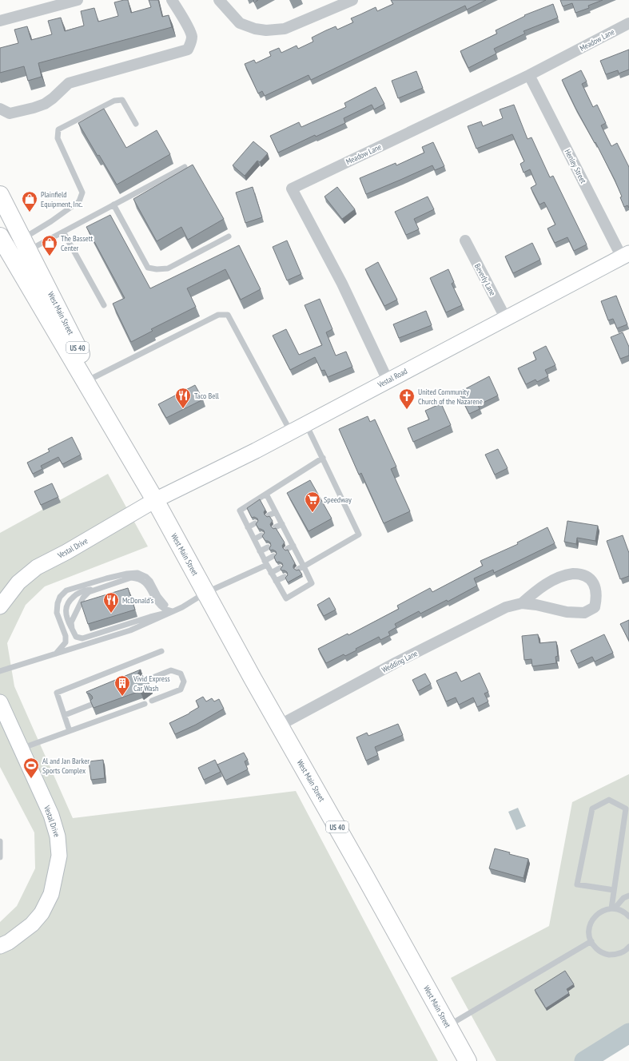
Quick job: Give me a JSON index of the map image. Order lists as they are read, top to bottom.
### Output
{
  "streets": {
    "main road": ["West Main Street", "US 40"],
    "street": [
      "Meadow Lane",
      "Henley Street",
      "Beverly Lane",
      "Vestal Road",
      "Vestal Drive",
      "Wedding Lane"
    ]
  },
  "crossings": [
    ["Meadow Lane", "Henley Street"],
    ["Meadow Lane", "Vestal Road"],
    ["Henley Street", "Vestal Road"],
    ["Beverly Lane", "Vestal Road"],
    ["West Main Street", "Vestal Road"],
    ["West Main Street", "Vestal Drive"],
    ["West Main Street", "Wedding Lane"],
    ["Vestal Road", "Vestal Drive"]
  ],
  "places": {
    "shop": ["Plainfield Equipment, Inc.", "The Bassett Center"],
    "restaurant": ["Taco Bell", "McDonald's"],
    "church": ["United Community Church of the Nazarene"],
    "supermarket": ["Speedway"],
    "building": ["Vivid Express Car Wash"],
    "sports": ["Al and Jan Barker Sports Complex"]
  }
}
